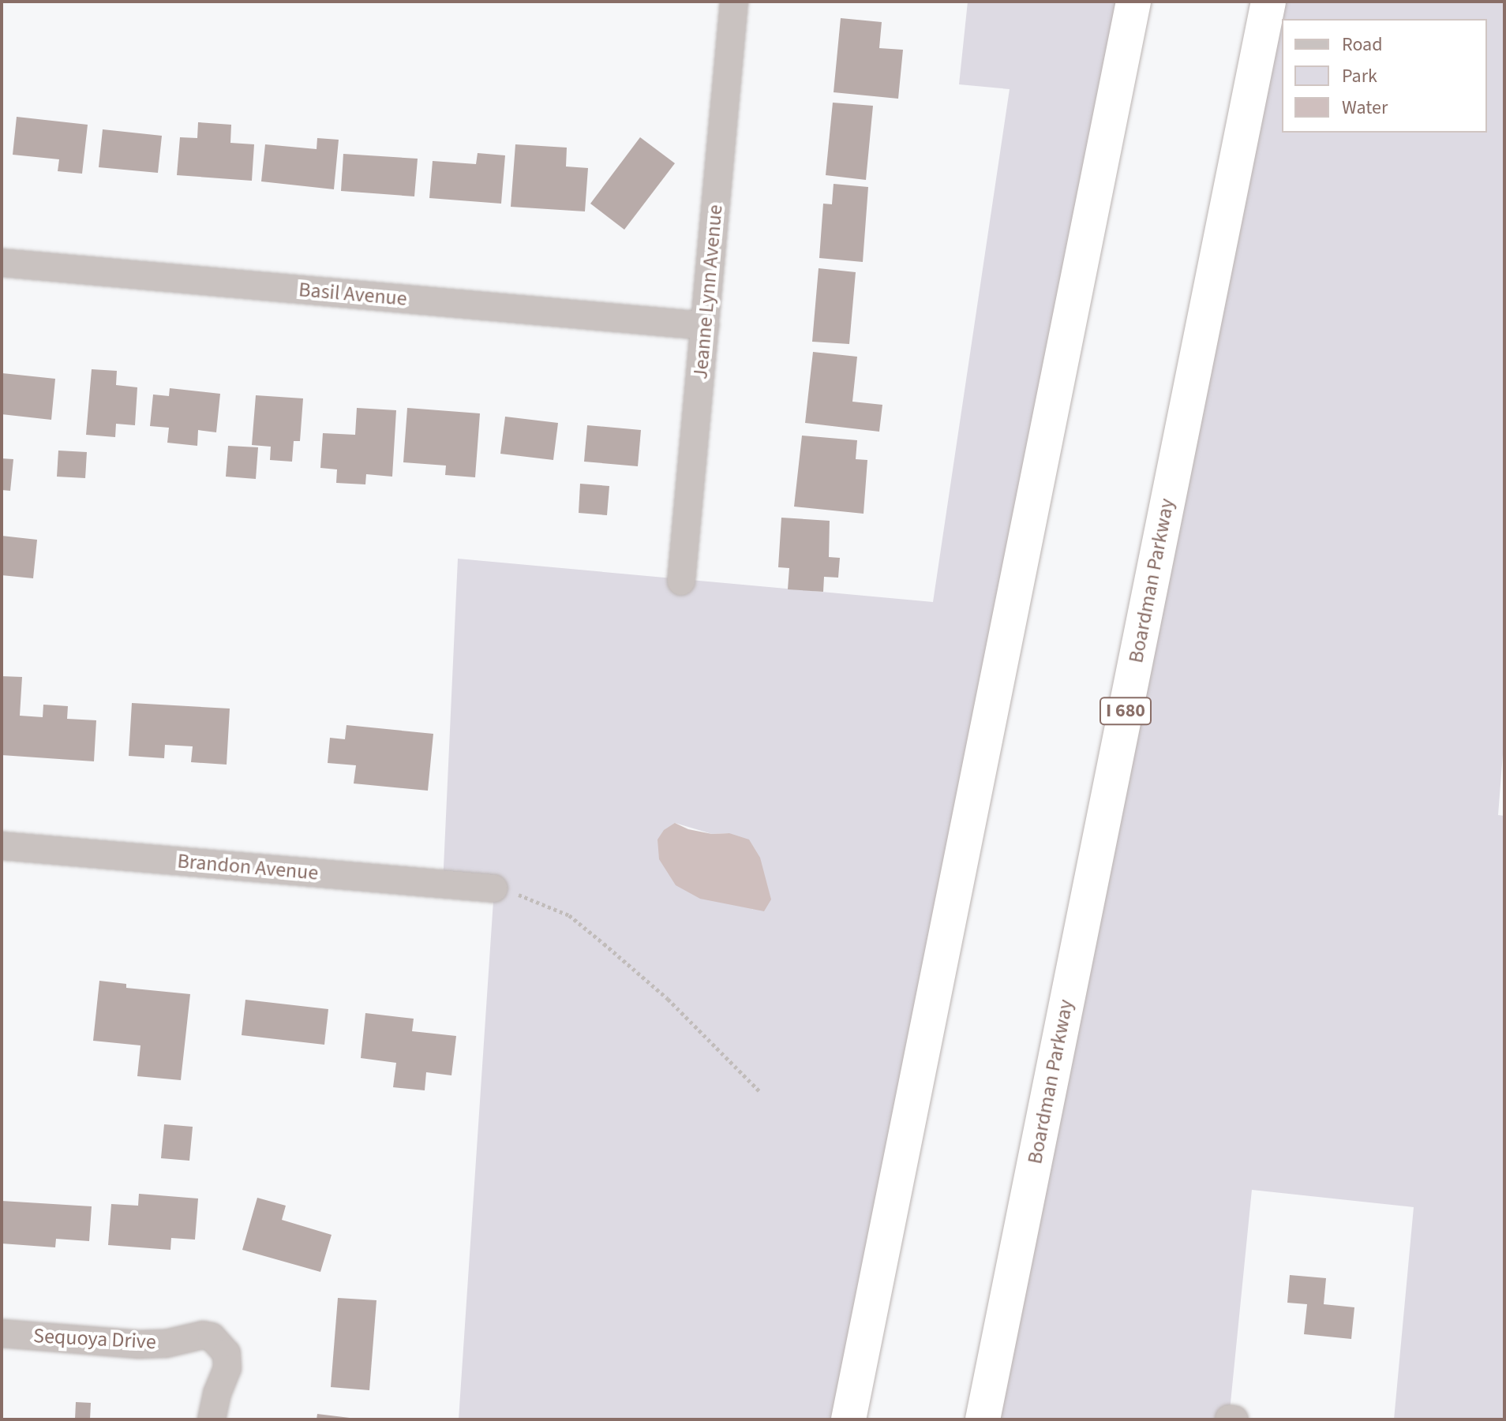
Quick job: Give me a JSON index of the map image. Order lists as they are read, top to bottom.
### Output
{
  "streets": {
    "highway": ["Boardman Parkway", "I 680"],
    "street": [
      "Jeanne Lynn Avenue",
      "Basil Avenue",
      "Brandon Avenue",
      "Sequoya Drive"
    ]
  },
  "crossings": [
    ["Jeanne Lynn Avenue", "Basil Avenue"]
  ],
  "legend": ["Road", "Park", "Water"]
}
